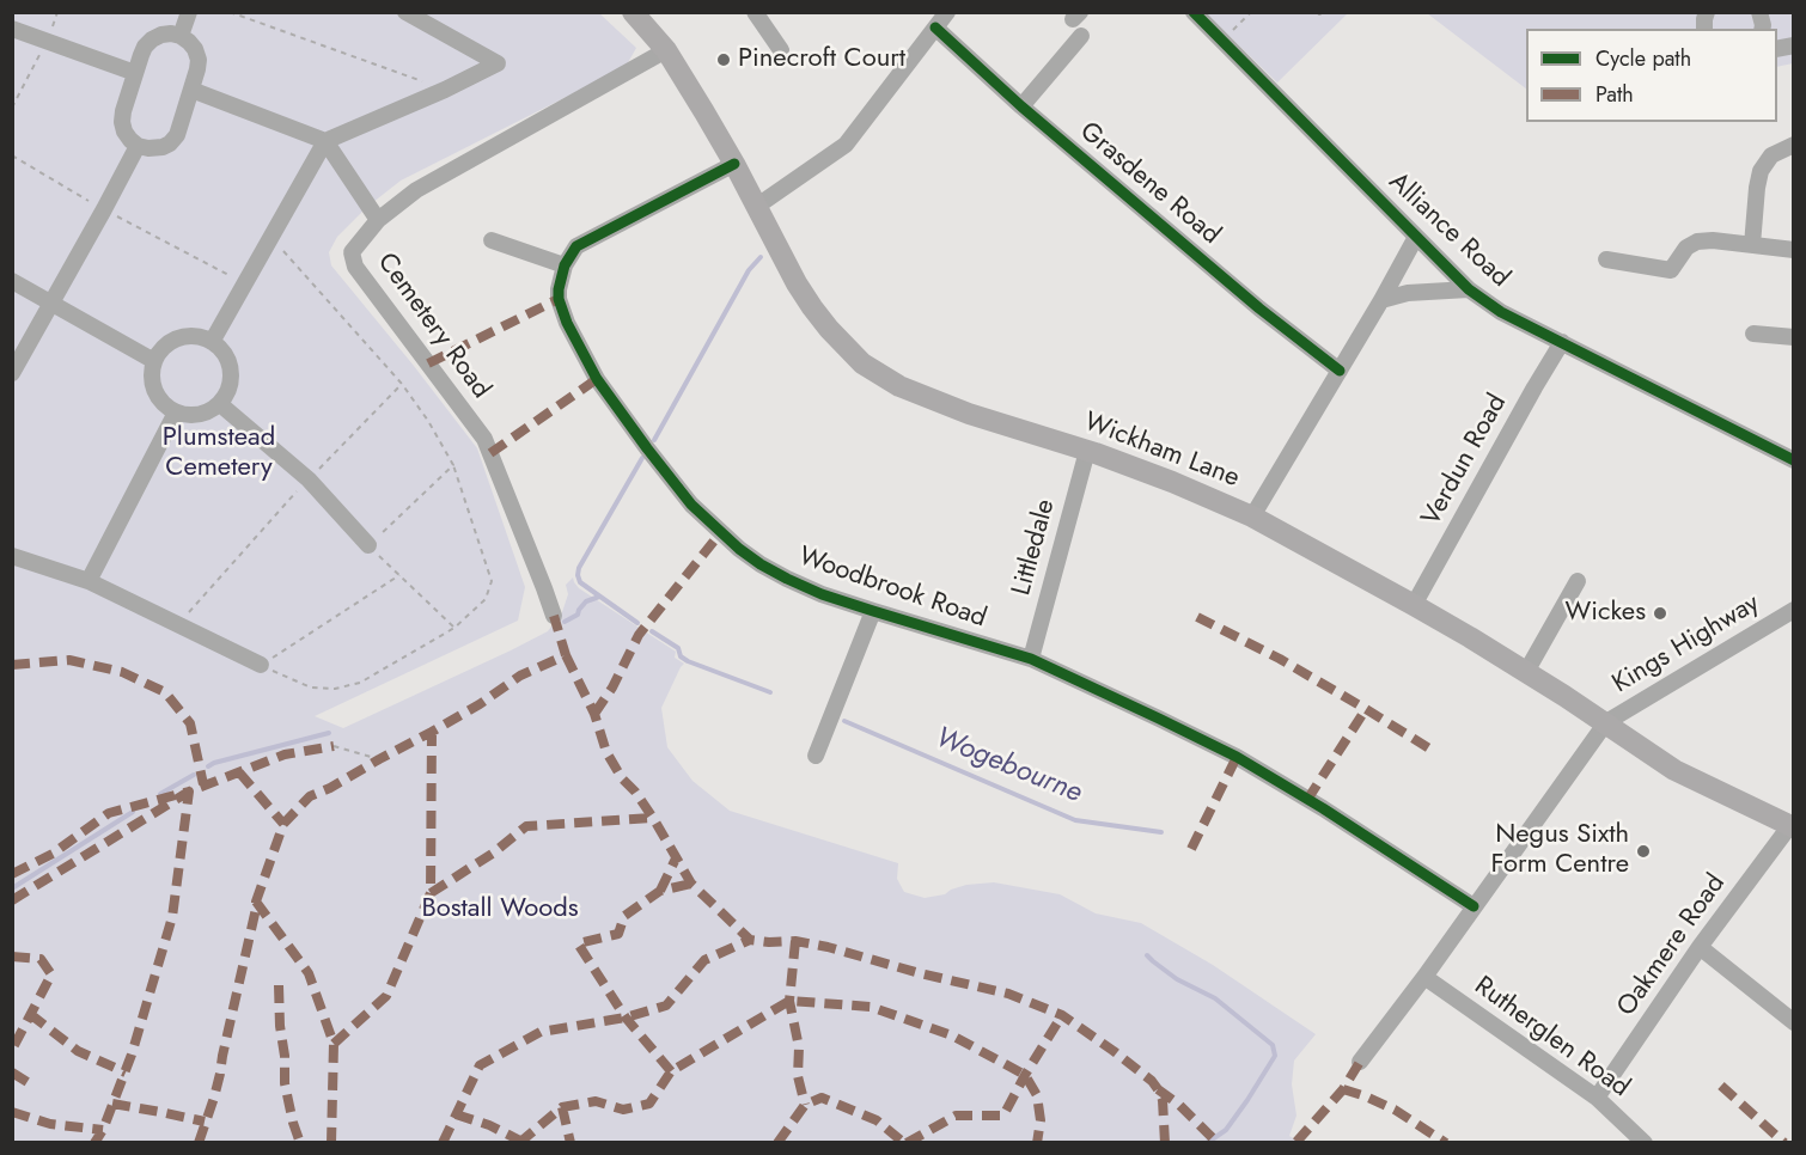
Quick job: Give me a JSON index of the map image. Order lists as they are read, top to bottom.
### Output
{
  "streets": {
    "main road": ["Wickham Lane"],
    "street": [
      "Grasdene Road",
      "Alliance Road",
      "Cemetery Road",
      "Verdun Road",
      "Littledale",
      "Woodbrook Road",
      "Kings Highway",
      "Oakmere Road",
      "Rutherglen Road"
    ]
  },
  "crossings": [
    ["Alliance Road", "Verdun Road"],
    ["Cemetery Road", "Wickham Lane"],
    ["Wickham Lane", "Verdun Road"],
    ["Wickham Lane", "Littledale"],
    ["Wickham Lane", "Kings Highway"],
    ["Wickham Lane", "Oakmere Road"],
    ["Littledale", "Woodbrook Road"],
    ["Oakmere Road", "Rutherglen Road"]
  ],
  "water": ["Wogebourne"],
  "parks": ["Plumstead Cemetery", "Bostall Woods"],
  "places": ["Pinecroft Court", "Wickes", "Negus Sixth Form Centre"],
  "legend": ["Cycle path", "Path"]
}
